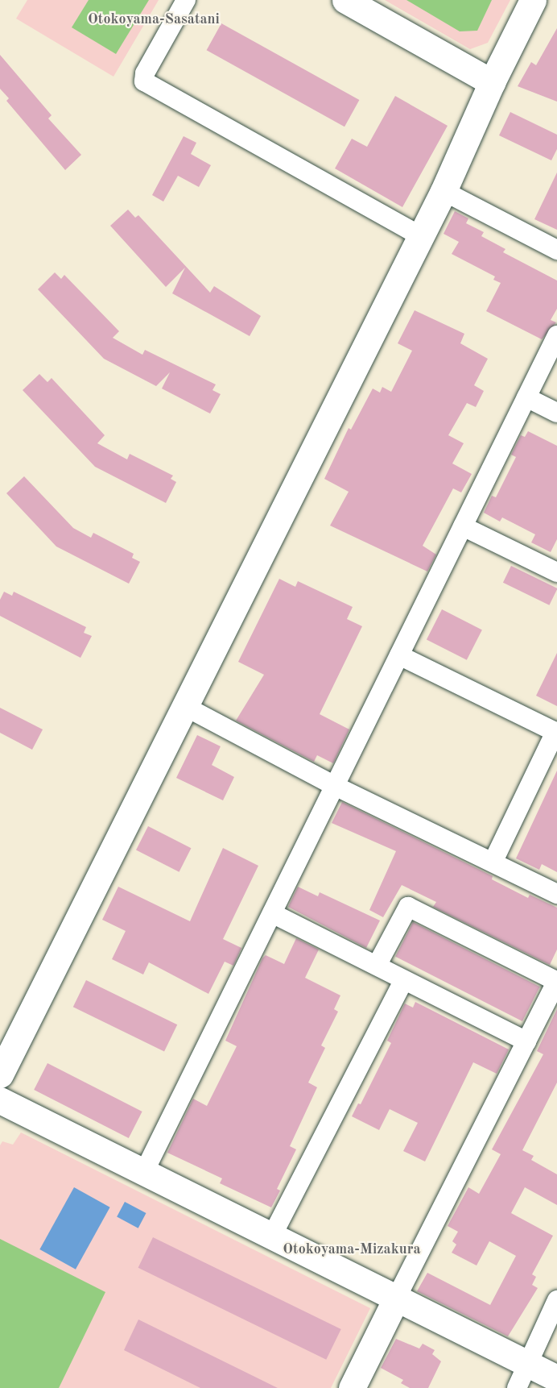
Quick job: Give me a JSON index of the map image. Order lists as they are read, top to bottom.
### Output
{
  "districts": ["Otokoyama-Sasatani", "Otokoyama-Mizakura"]
}
